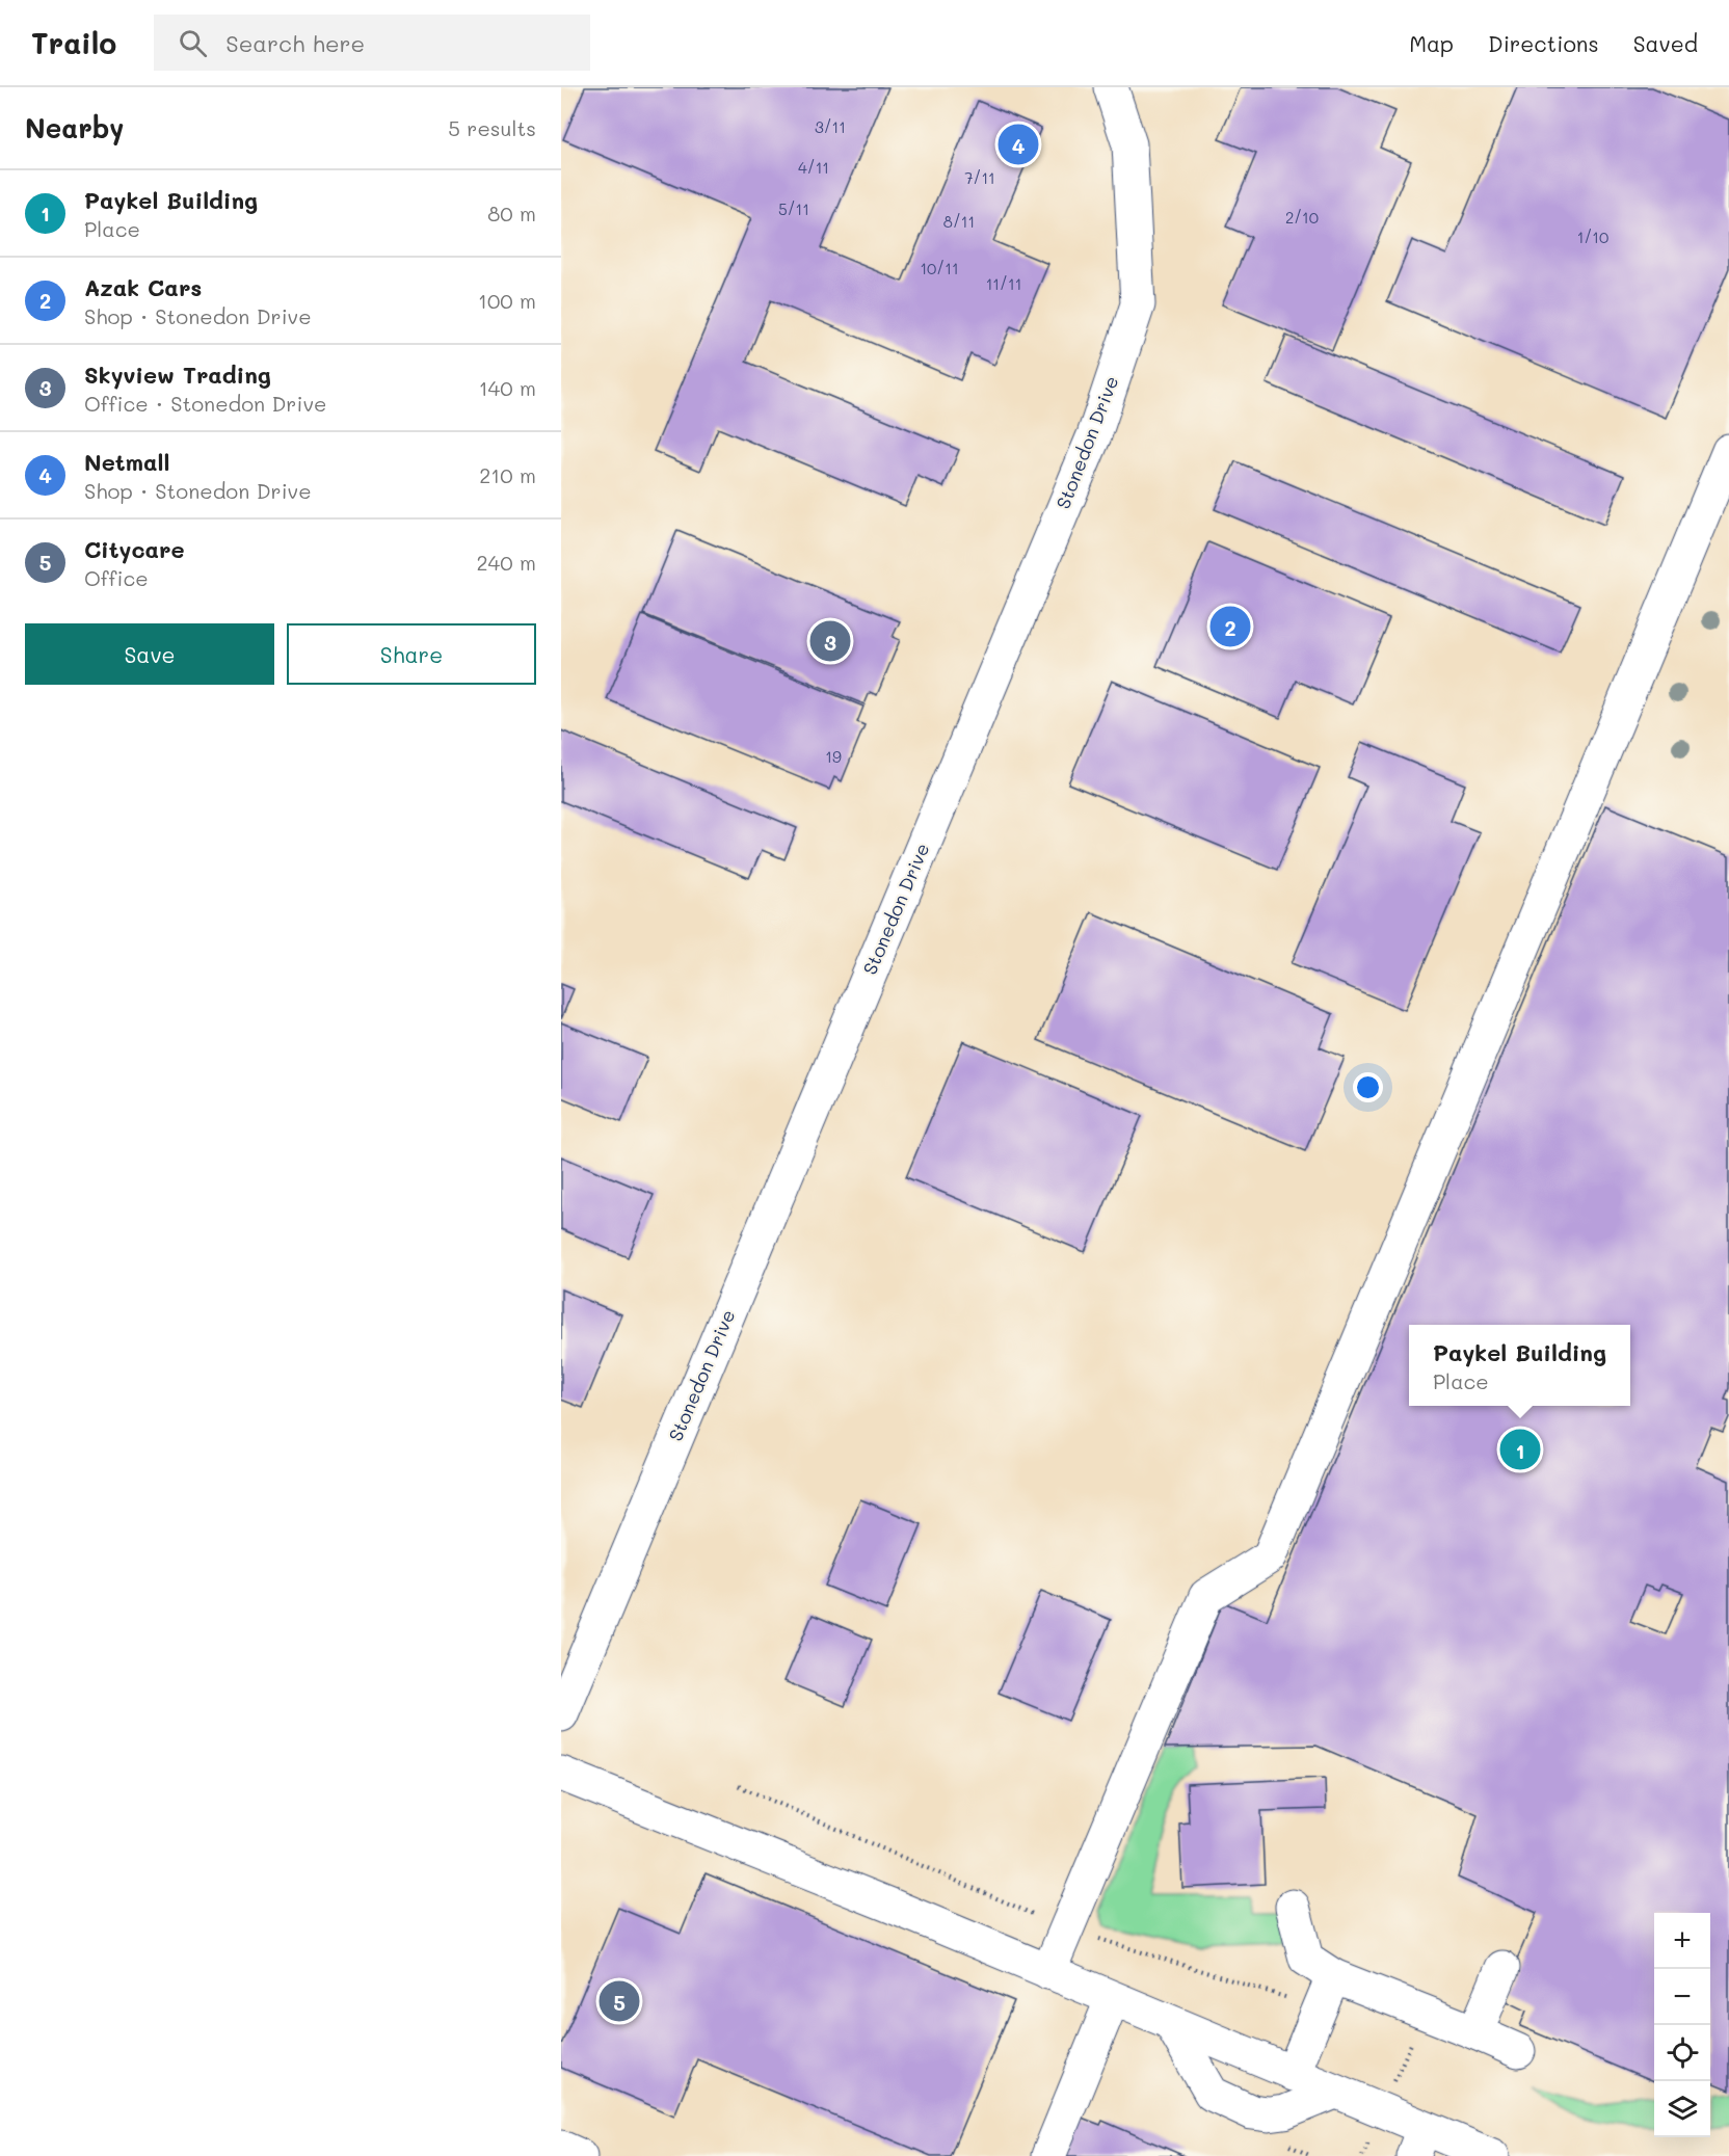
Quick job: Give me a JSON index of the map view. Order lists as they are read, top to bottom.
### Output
{
  "streets": {
    "street": ["Stonedon Drive"]
  },
  "house_numbers": [
    "3/11",
    "4/11",
    "7/11",
    "5/11",
    "2/10",
    "8/11",
    "1/10",
    "10/11",
    "11/11",
    "19"
  ],
  "page": {
    "header": "Trailo",
    "search": "Search here",
    "nav": ["Map", "Directions", "Saved"],
    "heading": ["Nearby", "5 results"],
    "pins": [
      "4",
      "2",
      "3",
      "1",
      "5"
    ],
    "list": [
      {
        "mark": "1",
        "name": "Paykel Building",
        "note": "Place",
        "value": "80 m"
      },
      {
        "mark": "2",
        "name": "Azak Cars",
        "note": "Shop · Stonedon Drive",
        "value": "100 m"
      },
      {
        "mark": "3",
        "name": "Skyview Trading",
        "note": "Office · Stonedon Drive",
        "value": "140 m"
      },
      {
        "mark": "4",
        "name": "Netmall",
        "note": "Shop · Stonedon Drive",
        "value": "210 m"
      },
      {
        "mark": "5",
        "name": "Citycare",
        "note": "Office",
        "value": "240 m"
      }
    ],
    "buttons": ["Save", "Share"],
    "popup": ["Paykel Building", "Place"],
    "map_buttons": ["+", "−"]
  }
}
